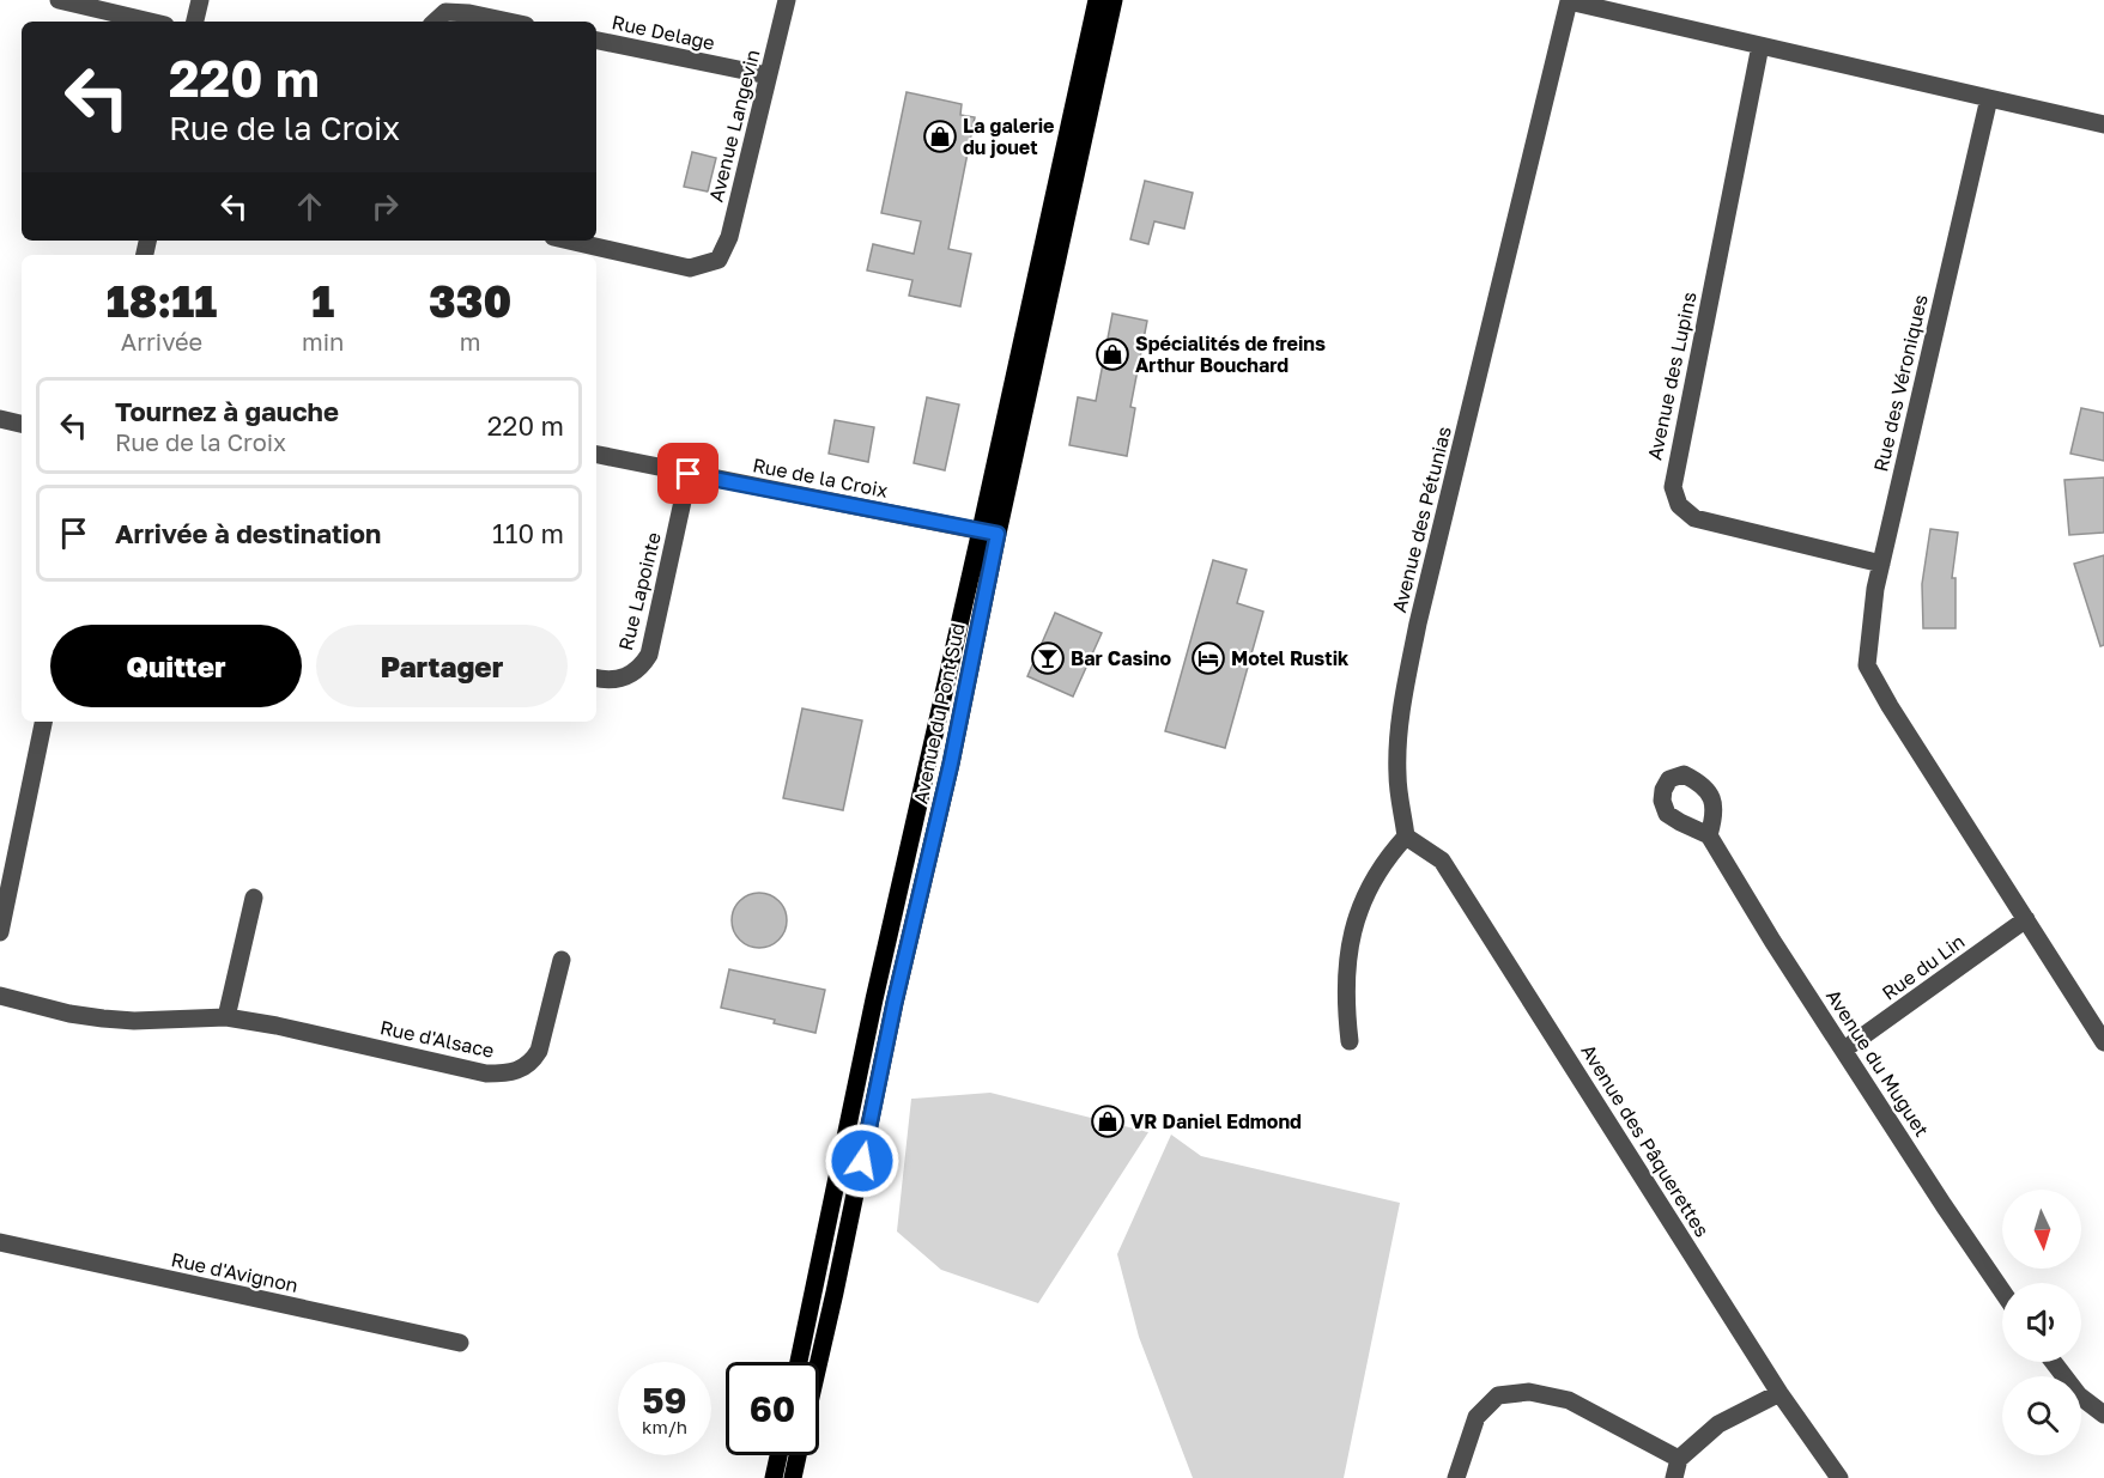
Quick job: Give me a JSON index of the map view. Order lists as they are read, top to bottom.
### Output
{
  "streets": {
    "main road": ["Avenue du Pont Sud"],
    "street": [
      "Rue Delage",
      "Avenue Langevin",
      "Avenue des Lupins",
      "Rue des Véroniques",
      "Rue de la Croix",
      "Avenue des Pétunias",
      "Rue Lapointe",
      "Rue du Lin",
      "Rue d'Alsace",
      "Avenue du Muguet",
      "Avenue des Pâquerettes",
      "Rue d'Avignon"
    ]
  },
  "crossings": [
    ["Rue Delage", "Avenue Langevin"],
    ["Avenue des Lupins", "Rue des Véroniques"],
    ["Rue des Véroniques", "Rue du Lin"],
    ["Rue de la Croix", "Rue Lapointe"],
    ["Rue de la Croix", "Avenue du Pont Sud"],
    ["Avenue des Pétunias", "Avenue des Pâquerettes"],
    ["Rue du Lin", "Avenue du Muguet"]
  ],
  "places": {
    "shop": ["La galerie du jouet", "Spécialités de freins Arthur Bouchard", "VR Daniel Edmond"],
    "bar": ["Bar Casino"],
    "hotel": ["Motel Rustik"]
  },
  "north": "bottom",
  "page": {
    "turn": ["220 m", "Rue de la Croix"],
    "eta": [
      "18:11",
      "Arrivée",
      "1",
      "min",
      "330",
      "m"
    ],
    "list": [
      {
        "name": "Tournez à gauche",
        "note": "Rue de la Croix",
        "value": "220 m"
      },
      {
        "name": "Arrivée à destination",
        "value": "110 m"
      }
    ],
    "buttons": ["Quitter", "Partager"],
    "speed": "59 km/h",
    "limit": "60"
  }
}
